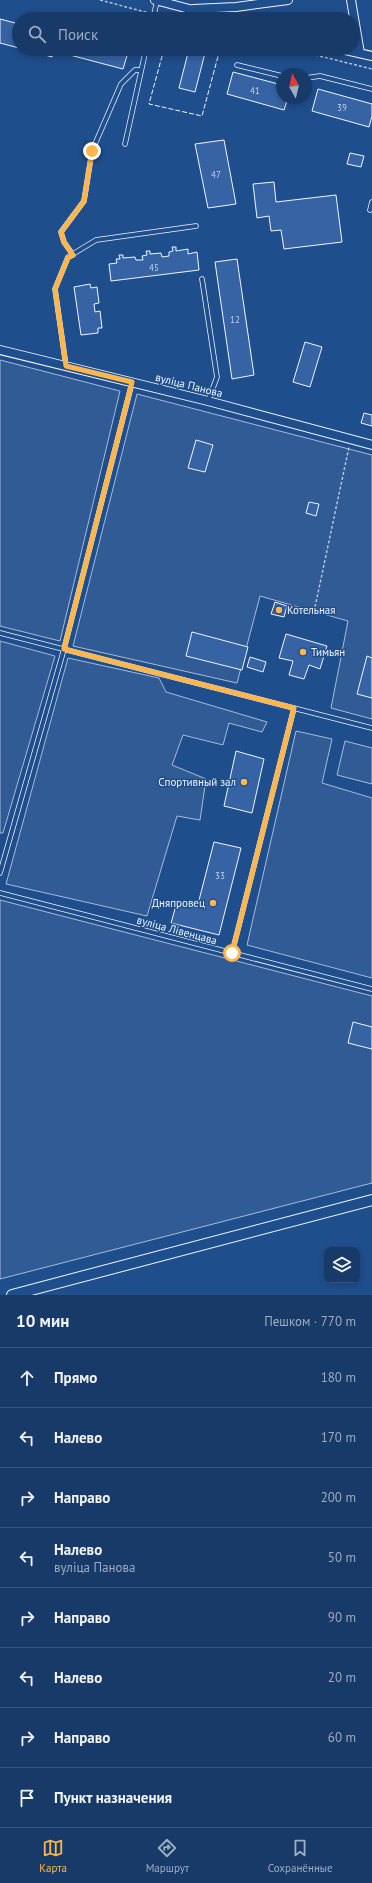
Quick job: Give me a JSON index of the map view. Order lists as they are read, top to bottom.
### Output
{
  "streets": {
    "street": ["вуліца Панова"],
    "lane": ["вуліца Лівенцава"]
  },
  "places": [
    "Котельная",
    "Тимьян",
    "Спортивный зал",
    "Дняпровец"
  ],
  "house_numbers": [
    "41",
    "39",
    "47",
    "45",
    "12",
    "33"
  ],
  "north": "top",
  "page": {
    "search": "Поиск",
    "heading": ["10 мин", "Пешком · 770 m"],
    "list": [
      ["Прямо", "180 m"],
      ["Налево", "170 m"],
      ["Направо", "200 m"],
      ["Налево", "вуліца Панова", "50 m"],
      ["Направо", "90 m"],
      ["Налево", "20 m"],
      ["Направо", "60 m"],
      "Пункт назначения"
    ],
    "nav": ["Карта", "Маршрут", "Сохранённые"]
  }
}
